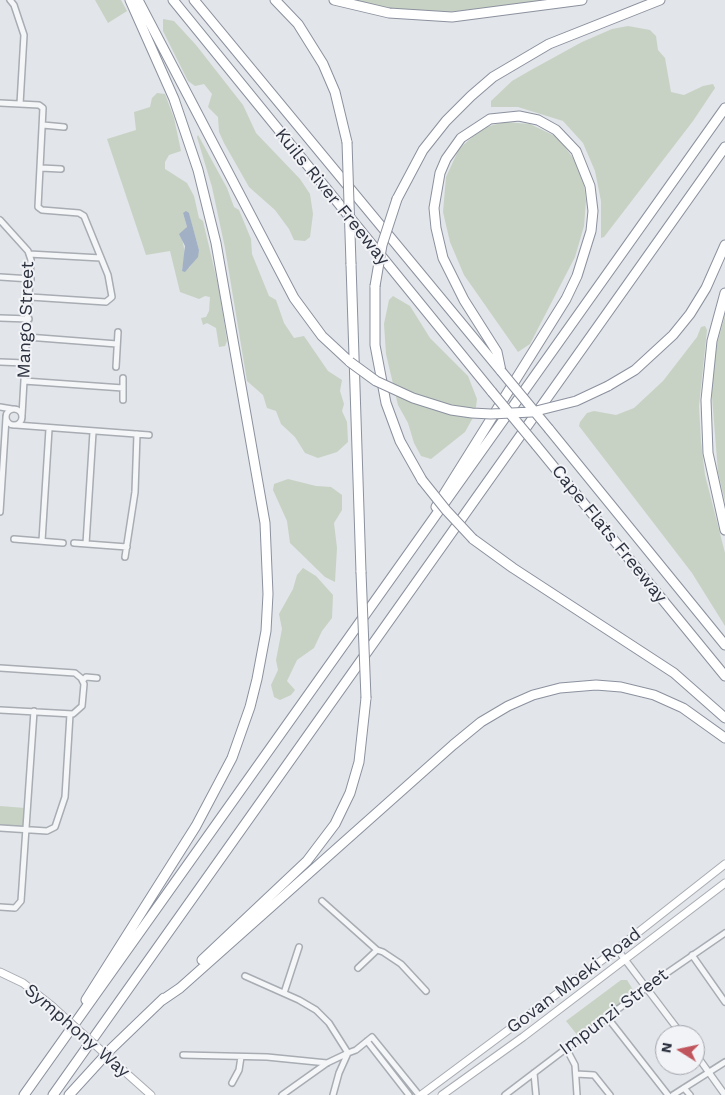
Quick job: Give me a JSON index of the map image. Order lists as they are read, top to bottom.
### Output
{
  "streets": {
    "highway": ["Kuils River Freeway", "Cape Flats Freeway"],
    "main road": ["Govan Mbeki Road", "Symphony Way"],
    "street": ["Mango Street", "Impunzi Street"]
  },
  "crossings": [
    ["Kuils River Freeway", "Cape Flats Freeway"]
  ],
  "north": "left"
}
